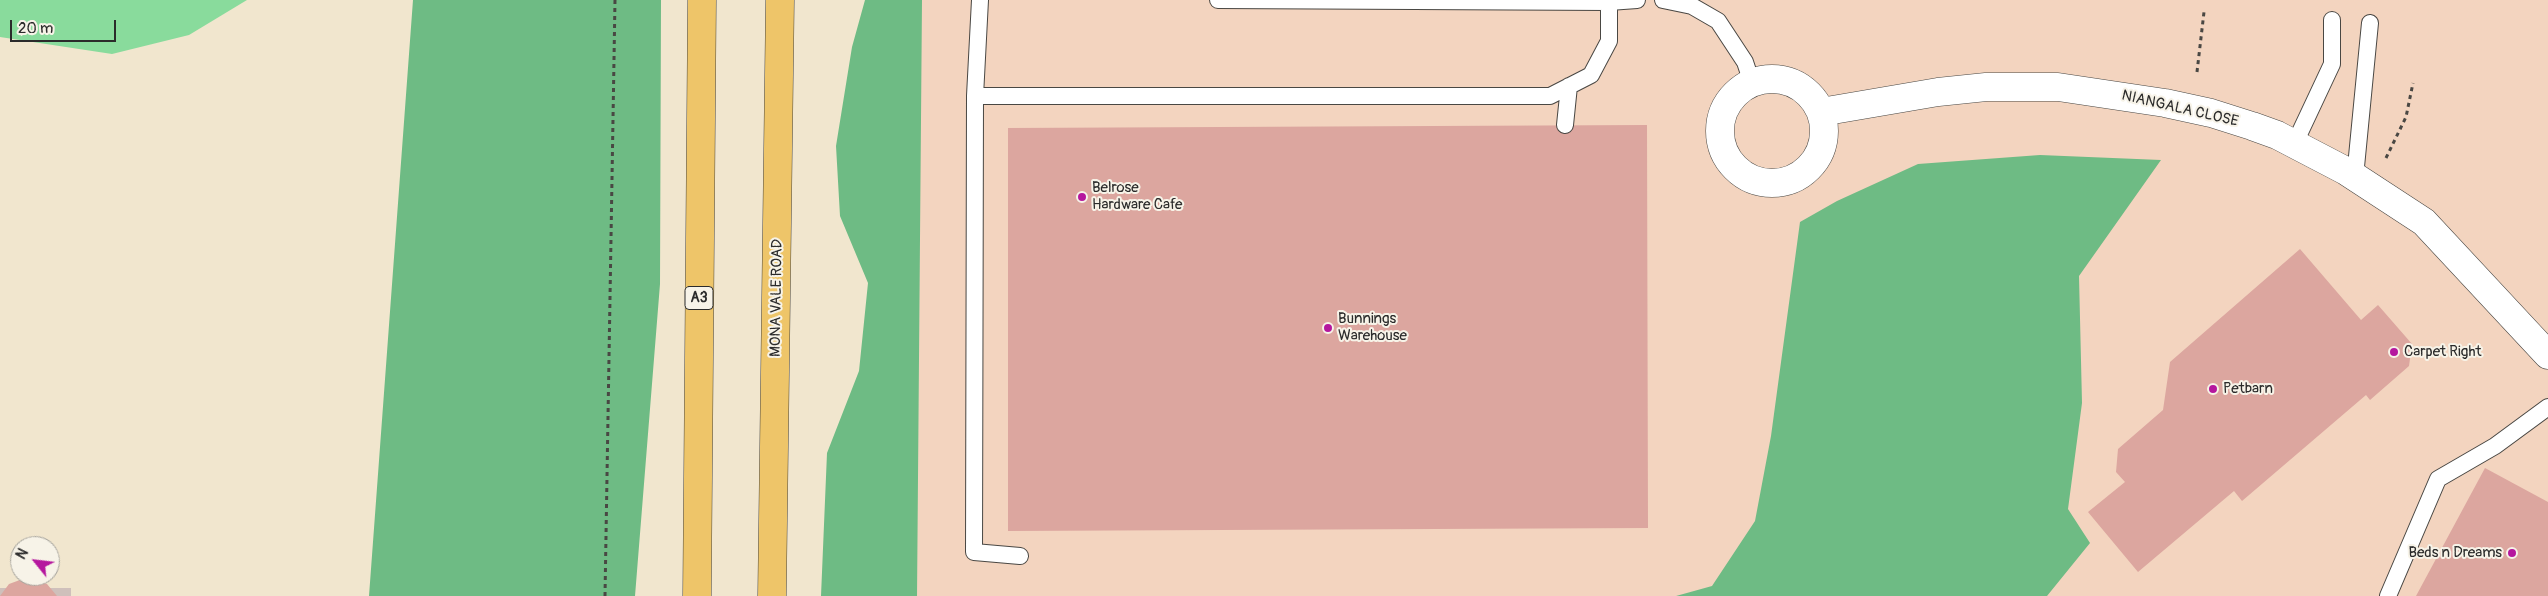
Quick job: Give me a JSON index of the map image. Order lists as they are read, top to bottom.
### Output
{
  "streets": {
    "highway": ["A3", "MONA VALE ROAD"],
    "street": ["NIANGALA CLOSE"]
  },
  "places": [
    "Belrose Hardware Cafe",
    "Bunnings Warehouse",
    "Carpet Right",
    "Petbarn",
    "Beds n Dreams"
  ],
  "scale_bar": "20 m",
  "north": "top left"
}
